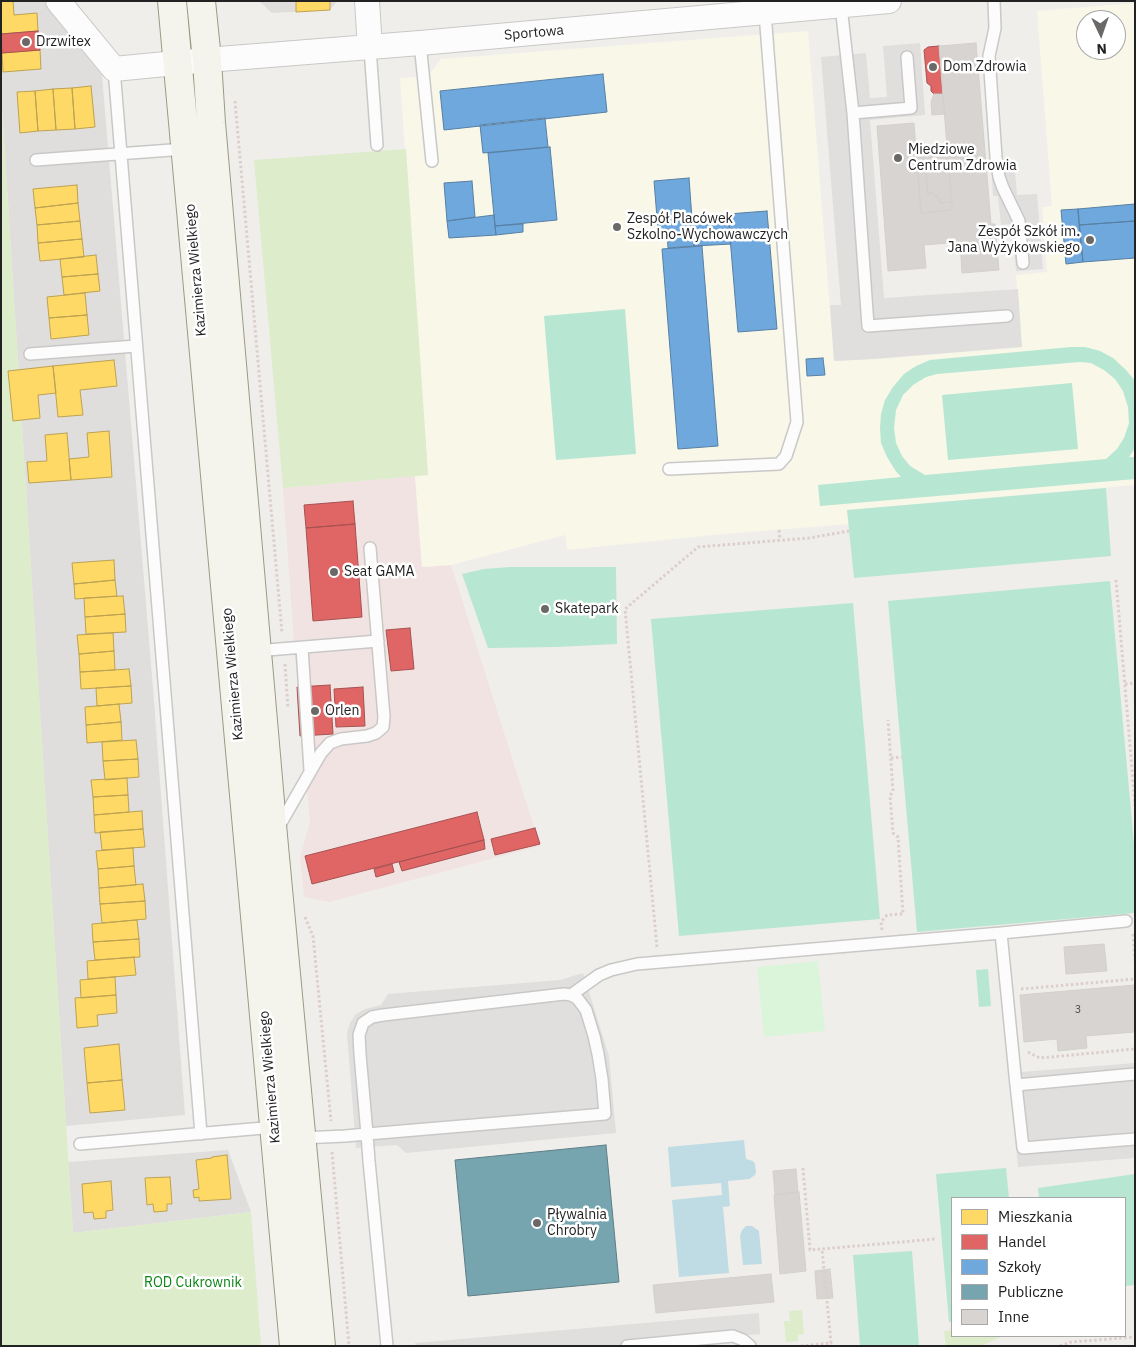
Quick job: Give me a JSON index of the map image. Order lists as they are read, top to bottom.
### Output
{
  "streets": {
    "main road": ["Kazimierza Wielkiego"],
    "street": ["Sportowa"]
  },
  "crossings": [
    ["Sportowa", "Kazimierza Wielkiego"]
  ],
  "parks": ["ROD Cukrownik"],
  "places": [
    "Drzwitex",
    "Dom Zdrowia",
    "Miedziowe Centrum Zdrowia",
    "Zespół Placówek Szkolno-Wychowawczych",
    "Zespół Szkół im. Jana Wyżykowskiego",
    "Seat GAMA",
    "Skatepark",
    "Orlen",
    "Pływalnia Chrobry"
  ],
  "house_numbers": ["3"],
  "legend": [
    "Mieszkania",
    "Handel",
    "Szkoły",
    "Publiczne",
    "Inne"
  ],
  "north": "bottom"
}
